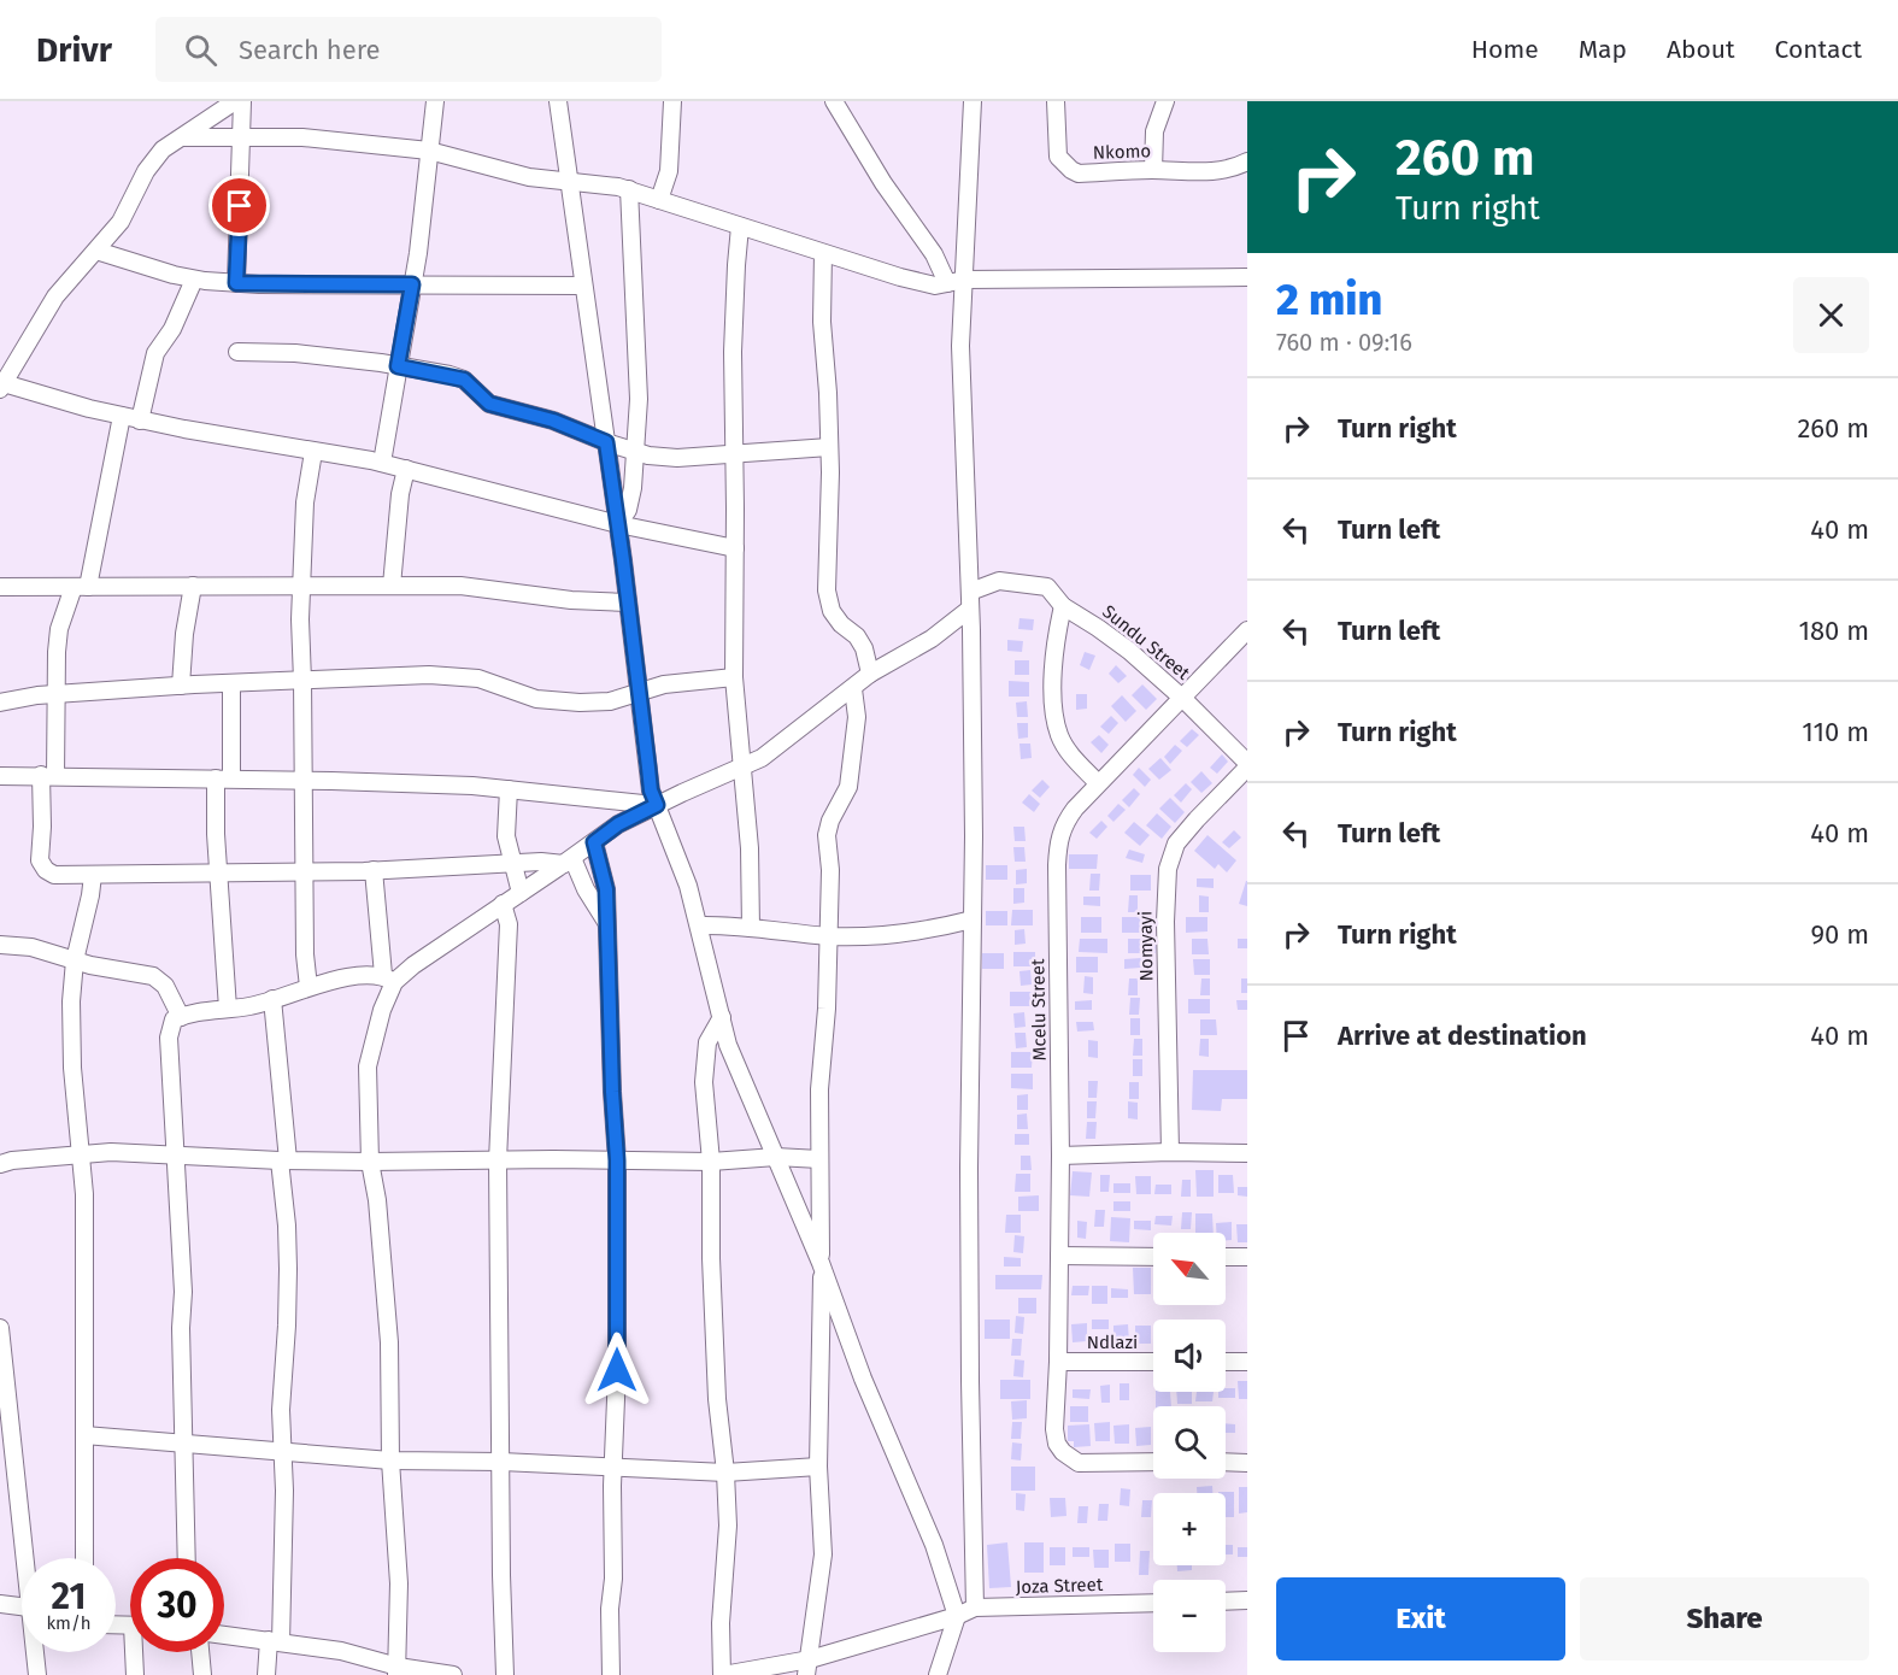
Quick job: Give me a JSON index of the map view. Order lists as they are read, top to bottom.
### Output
{
  "streets": {
    "street": [
      "Nkomo",
      "Sundu Street",
      "Nomyayi",
      "Mcelu Street",
      "Ndlazi",
      "Joza Street"
    ]
  },
  "crossings": [
    ["Sundu Street", "Mcelu Street"],
    ["Mcelu Street", "Ndlazi"]
  ],
  "north": "top left",
  "page": {
    "header": "Drivr",
    "search": "Search here",
    "nav": [
      "Home",
      "Map",
      "About",
      "Contact"
    ],
    "turn": ["260 m", "Turn right"],
    "heading": ["2 min", "760 m · 09:16"],
    "list": [
      {
        "name": "Turn right",
        "value": "260 m"
      },
      {
        "name": "Turn left",
        "value": "40 m"
      },
      {
        "name": "Turn left",
        "value": "180 m"
      },
      {
        "name": "Turn right",
        "value": "110 m"
      },
      {
        "name": "Turn left",
        "value": "40 m"
      },
      {
        "name": "Turn right",
        "value": "90 m"
      },
      {
        "name": "Arrive at destination",
        "value": "40 m"
      }
    ],
    "map_buttons": ["+", "−"],
    "speed": "21 km/h",
    "limit": "30",
    "buttons": ["Exit", "Share"]
  }
}
